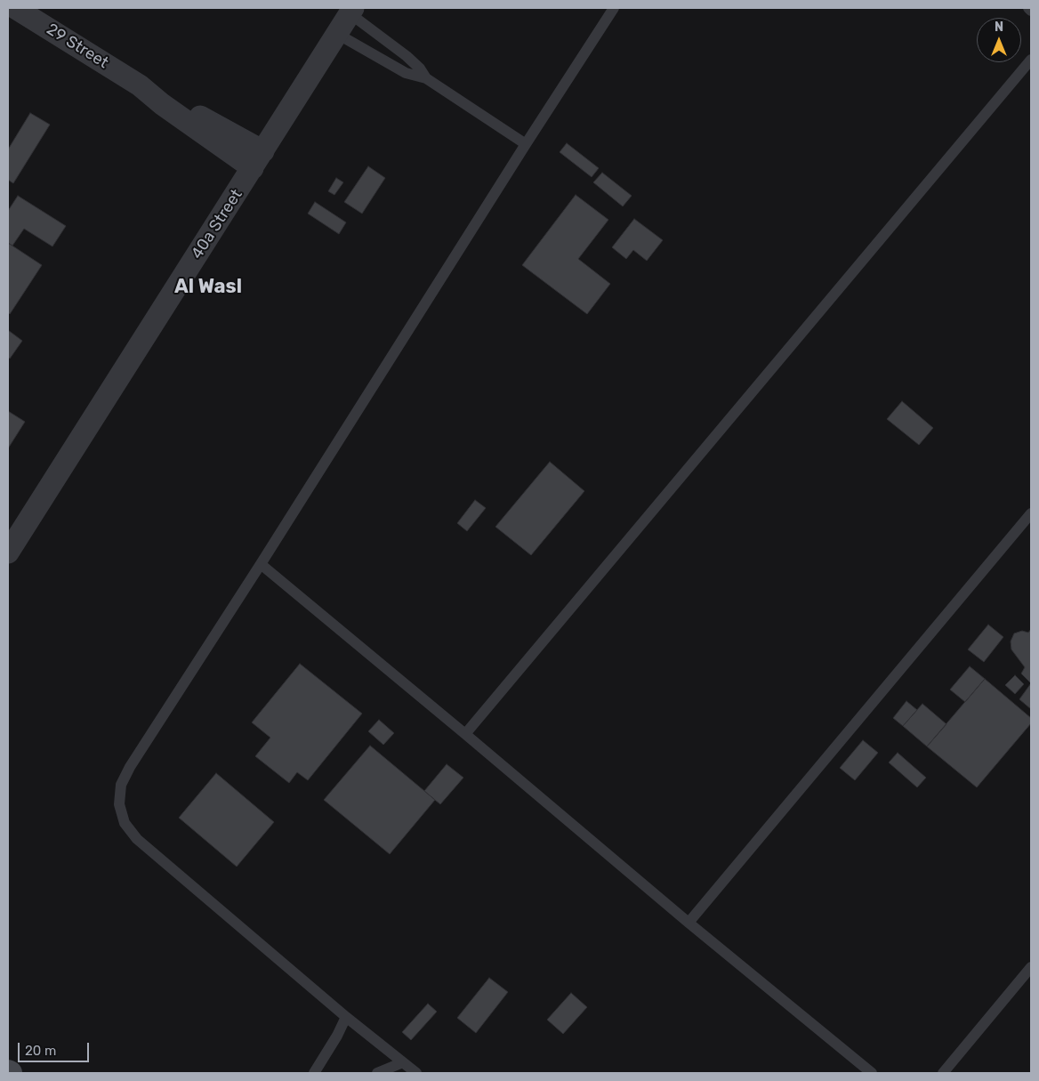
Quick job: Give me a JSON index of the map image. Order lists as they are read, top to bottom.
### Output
{
  "streets": {
    "street": ["29 Street", "40a Street"]
  },
  "crossings": [
    ["29 Street", "40a Street"]
  ],
  "districts": ["Al Wasl"],
  "scale_bar": "20 m",
  "north": "top"
}
